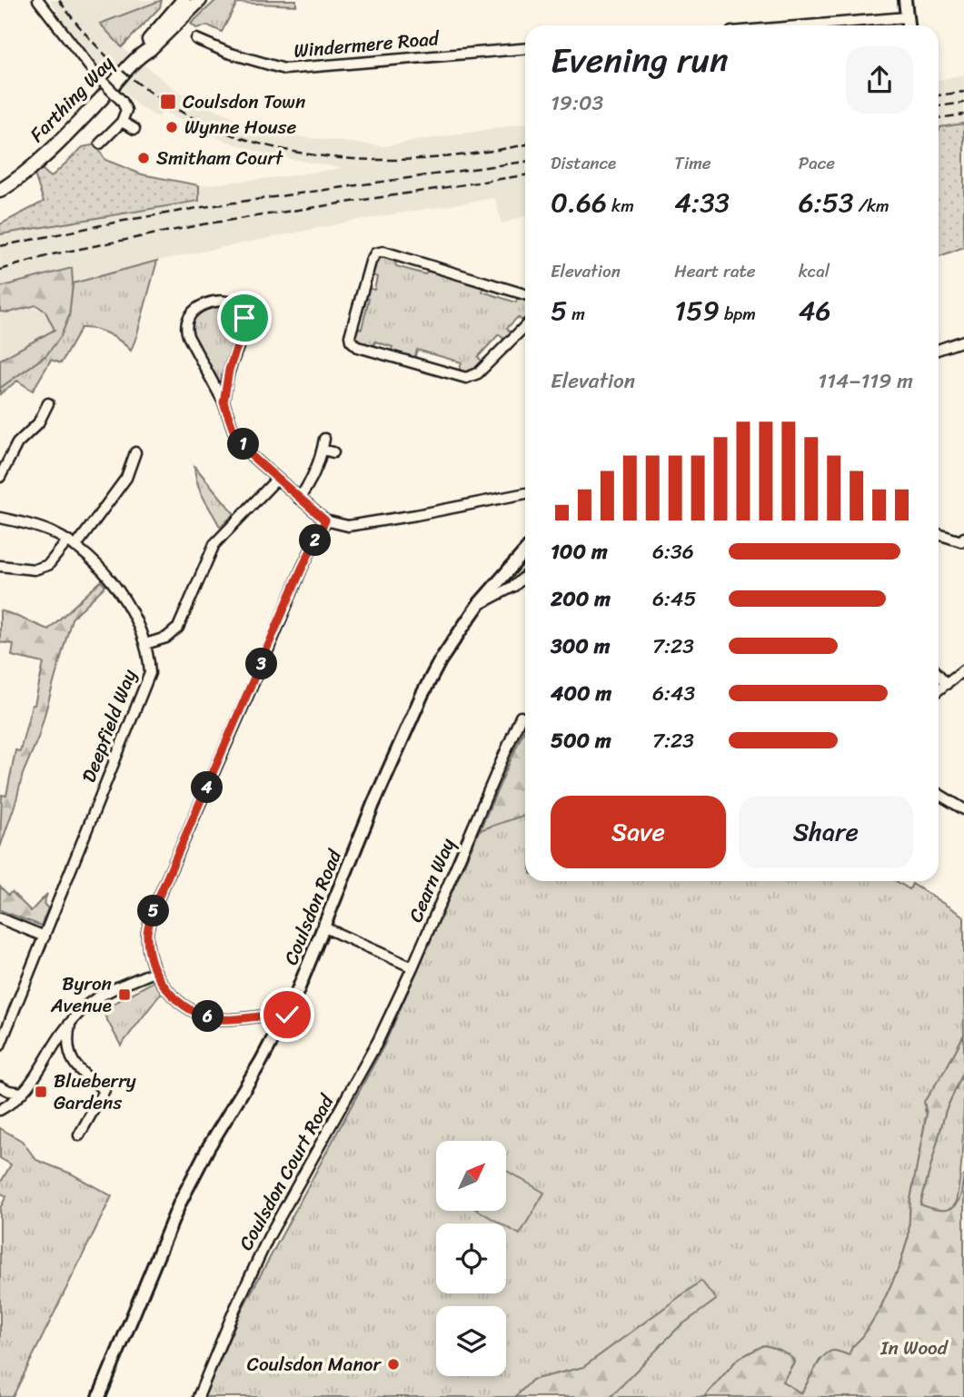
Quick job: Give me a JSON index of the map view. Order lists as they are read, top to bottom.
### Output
{
  "streets": {
    "highway": ["Farthing Way"],
    "main road": ["Coulsdon Road"],
    "street": [
      "Windermere Road",
      "Deepfield Way",
      "Cearn Way",
      "Coulsdon Court Road"
    ]
  },
  "crossings": [
    ["Cearn Way", "Coulsdon Court Road"]
  ],
  "parks": ["In Wood"],
  "places": {
    "transit": ["Coulsdon Town", "Byron Avenue", "Blueberry Gardens"],
    "other": ["Wynne House", "Smitham Court", "Coulsdon Manor"]
  },
  "north": "top right",
  "page": {
    "heading": ["Evening run", "19:03"],
    "stats": [
      ["Distance", "0.66 km"],
      ["Time", "4:33"],
      ["Pace", "6:53 /km"],
      ["Elevation", "5 m"],
      ["Heart rate", "159 bpm"],
      ["kcal", "46"]
    ],
    "chart": ["Elevation", "114–119 m"],
    "pins": [
      "1",
      "2",
      "3",
      "4",
      "5",
      "6"
    ],
    "list": [
      {
        "name": "100 m",
        "note": "6:36"
      },
      {
        "name": "200 m",
        "note": "6:45"
      },
      {
        "name": "300 m",
        "note": "7:23"
      },
      {
        "name": "400 m",
        "note": "6:43"
      },
      {
        "name": "500 m",
        "note": "7:23"
      }
    ],
    "buttons": ["Save", "Share"]
  }
}
